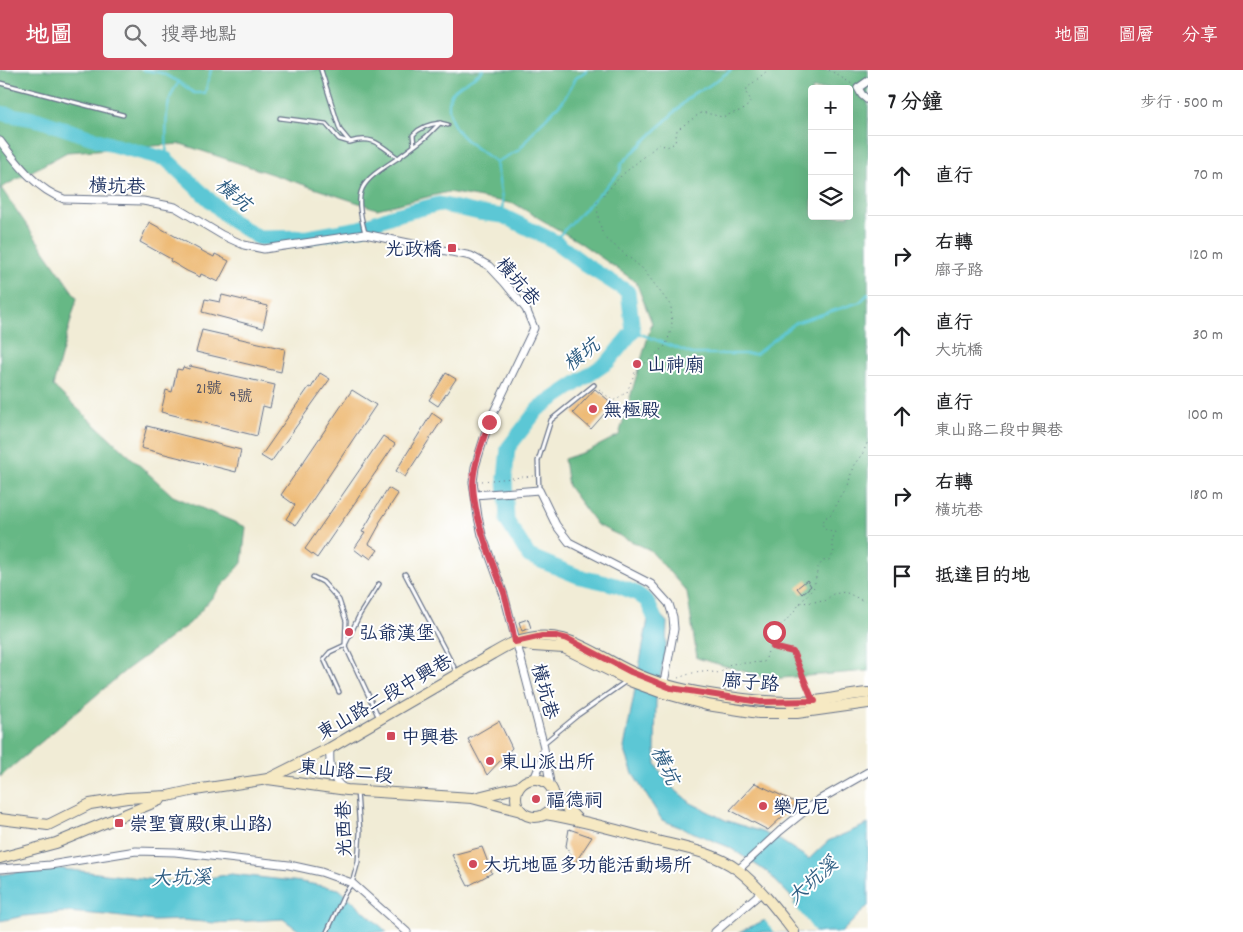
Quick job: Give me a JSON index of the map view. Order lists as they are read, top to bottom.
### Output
{
  "streets": {
    "main road": ["廍子路", "東山路二段中興巷", "東山路二段"],
    "street": ["橫坑巷"],
    "lane": ["光西巷"]
  },
  "crossings": [
    ["橫坑巷", "東山路二段中興巷"],
    ["橫坑巷", "東山路二段"],
    ["東山路二段中興巷", "東山路二段"],
    ["東山路二段", "光西巷"]
  ],
  "water": ["橫坑", "大坑溪"],
  "places": {
    "transit": ["光政橋", "中興巷", "崇聖寶殿(東山路)"],
    "other": [
      "山神廟",
      "無極殿",
      "弘爺漢堡",
      "東山派出所",
      "福德祠",
      "樂尼尼",
      "大坑地區多功能活動場所"
    ]
  },
  "house_numbers": ["21號", "9號"],
  "page": {
    "header": "地圖",
    "search": "搜尋地點",
    "nav": ["地圖", "圖層", "分享"],
    "heading": ["7 分鐘", "步行 · 500 m"],
    "map_buttons": ["+", "−"],
    "list": [
      ["直行", "70 m"],
      ["右轉", "廍子路", "120 m"],
      ["直行", "大坑橋", "30 m"],
      ["直行", "東山路二段中興巷", "100 m"],
      ["右轉", "橫坑巷", "180 m"],
      "抵達目的地"
    ]
  }
}
